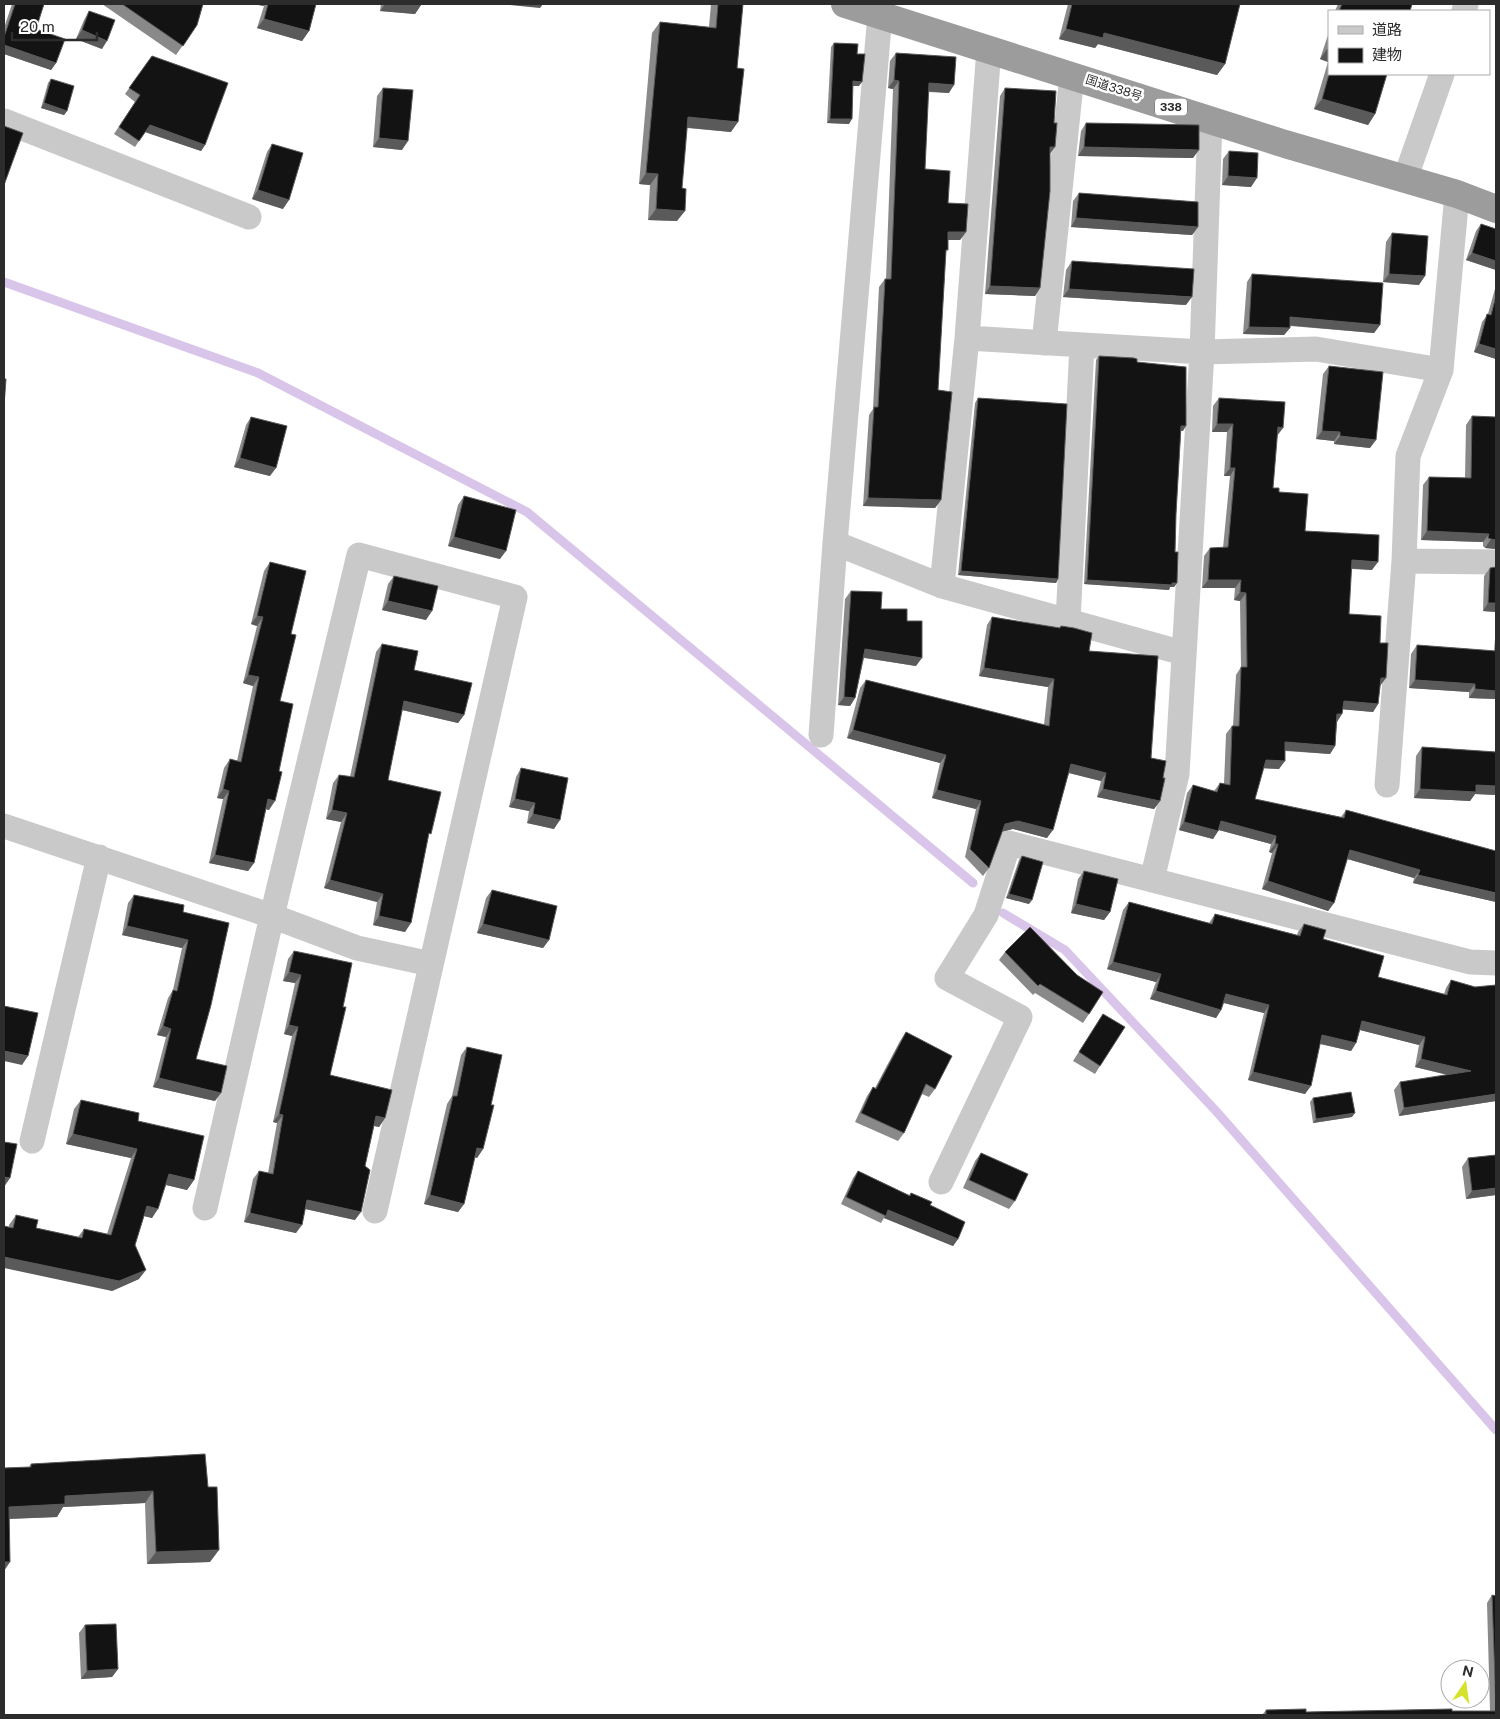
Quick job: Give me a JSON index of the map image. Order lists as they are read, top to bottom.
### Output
{
  "streets": {
    "highway": ["国道338号", "338"]
  },
  "legend": ["道路", "建物"],
  "scale_bar": "20 m",
  "north": "top"
}
